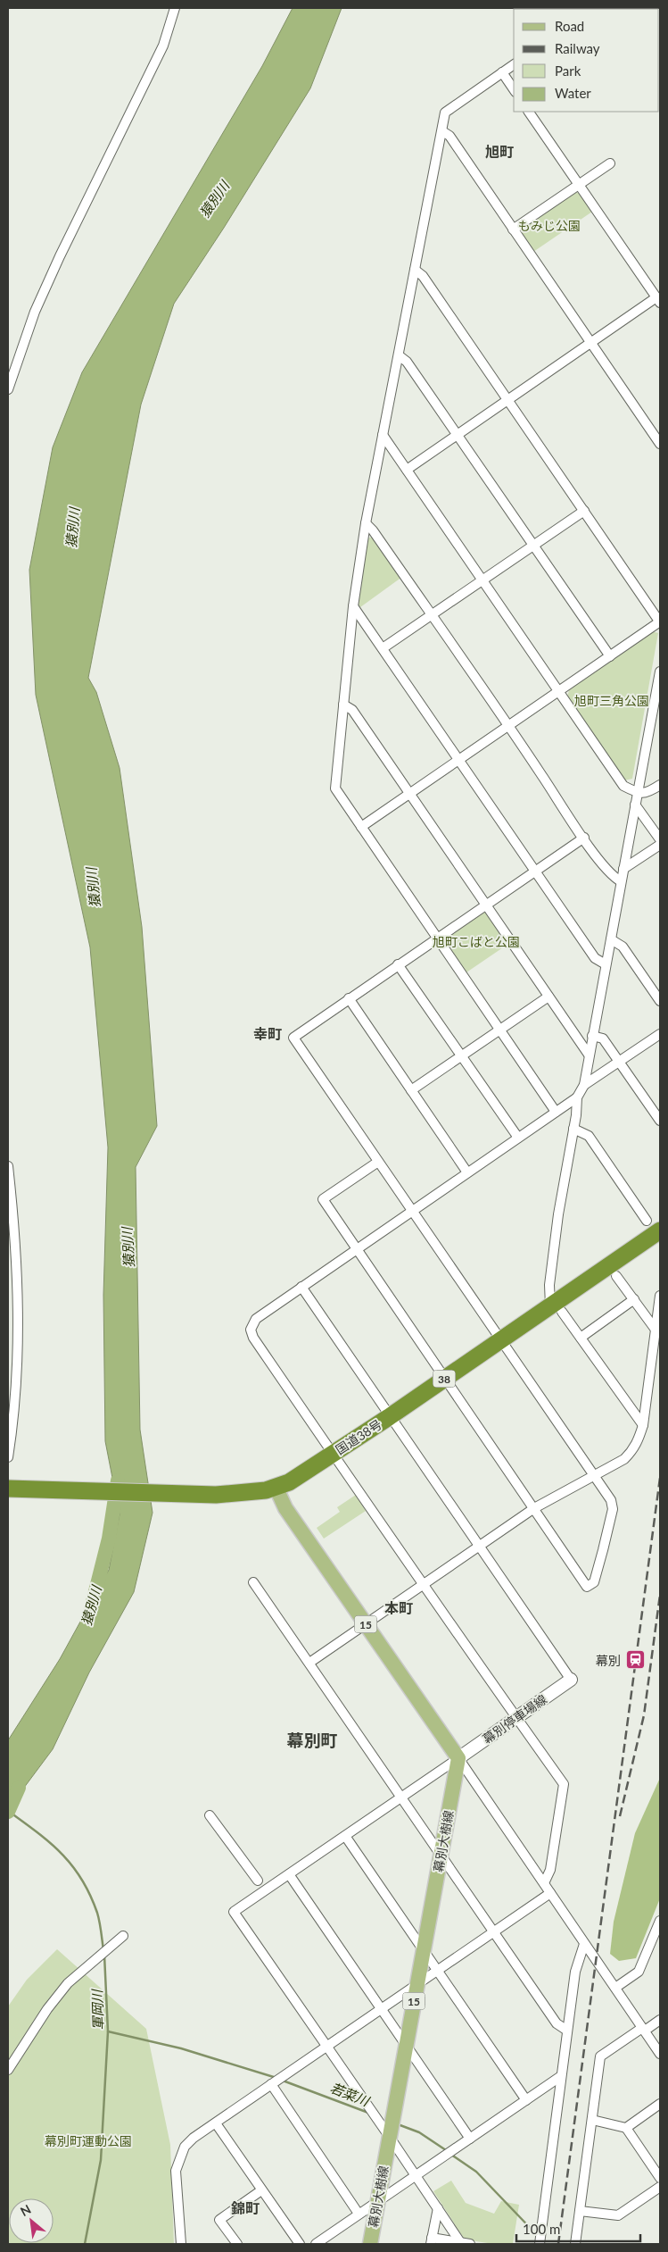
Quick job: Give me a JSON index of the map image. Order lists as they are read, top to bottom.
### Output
{
  "streets": {
    "highway": ["38", "国道38号"],
    "main road": ["15", "幕別停車場線", "幕別大樹線"]
  },
  "crossings": [
    ["国道38号", "15"],
    ["15", "幕別停車場線"],
    ["15", "幕別大樹線"],
    ["幕別停車場線", "幕別大樹線"]
  ],
  "districts": [
    "旭町",
    "幸町",
    "本町",
    "幕別町",
    "錦町"
  ],
  "water": ["猿別川", "軍岡川", "若菜川"],
  "parks": [
    "もみじ公園",
    "旭町三角公園",
    "旭町こばと公園",
    "幕別町運動公園"
  ],
  "places": {
    "station": ["幕別"]
  },
  "legend": [
    "Road",
    "Railway",
    "Park",
    "Water"
  ],
  "scale_bar": "100 m",
  "north": "top left"
}
